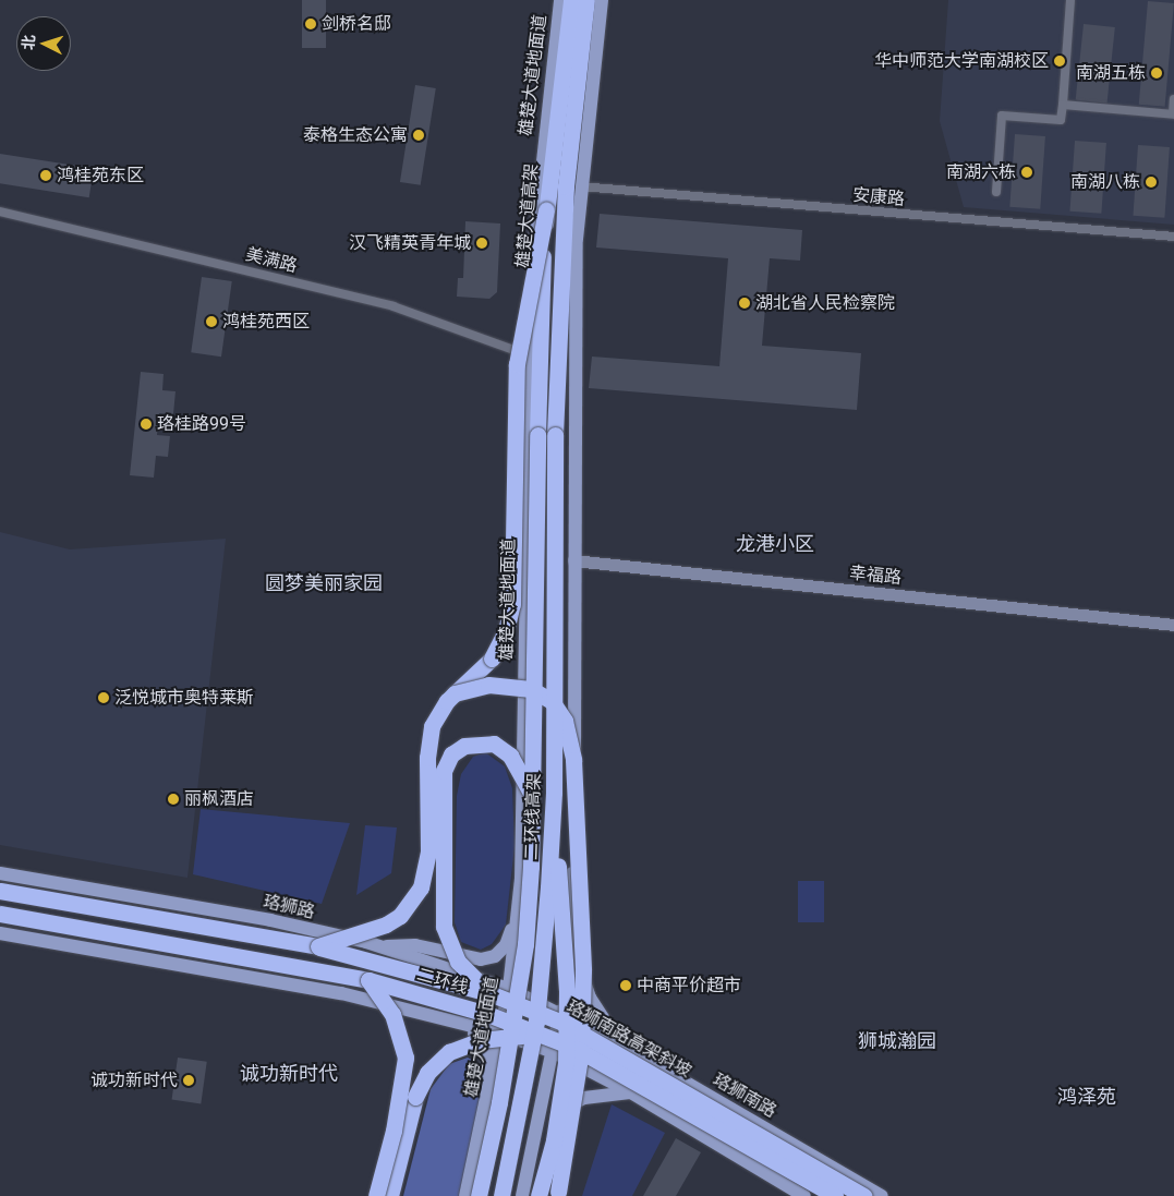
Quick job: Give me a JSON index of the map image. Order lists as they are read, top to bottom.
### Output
{
  "streets": {
    "highway": [
      "雄楚大道高架",
      "二环线高架",
      "二环线",
      "珞狮南路高架斜坡"
    ],
    "main road": ["雄楚大道地面道", "珞狮路", "珞狮南路"],
    "street": ["安康路", "美满路", "幸福路"]
  },
  "crossings": [
    ["雄楚大道地面道", "美满路"],
    ["雄楚大道地面道", "珞狮路"],
    ["雄楚大道高架", "二环线高架"],
    ["珞狮路", "珞狮南路"]
  ],
  "districts": [
    "龙港小区",
    "圆梦美丽家园",
    "狮城瀚园",
    "诚功新时代",
    "鸿泽苑"
  ],
  "places": [
    "剑桥名邸",
    "华中师范大学南湖校区",
    "南湖五栋",
    "泰格生态公寓",
    "南湖六栋",
    "鸿桂苑东区",
    "南湖八栋",
    "汉飞精英青年城",
    "湖北省人民检察院",
    "鸿桂苑西区",
    "珞桂路99号",
    "泛悦城市奥特莱斯",
    "丽枫酒店",
    "中商平价超市",
    "诚功新时代"
  ],
  "north": "left"
}
